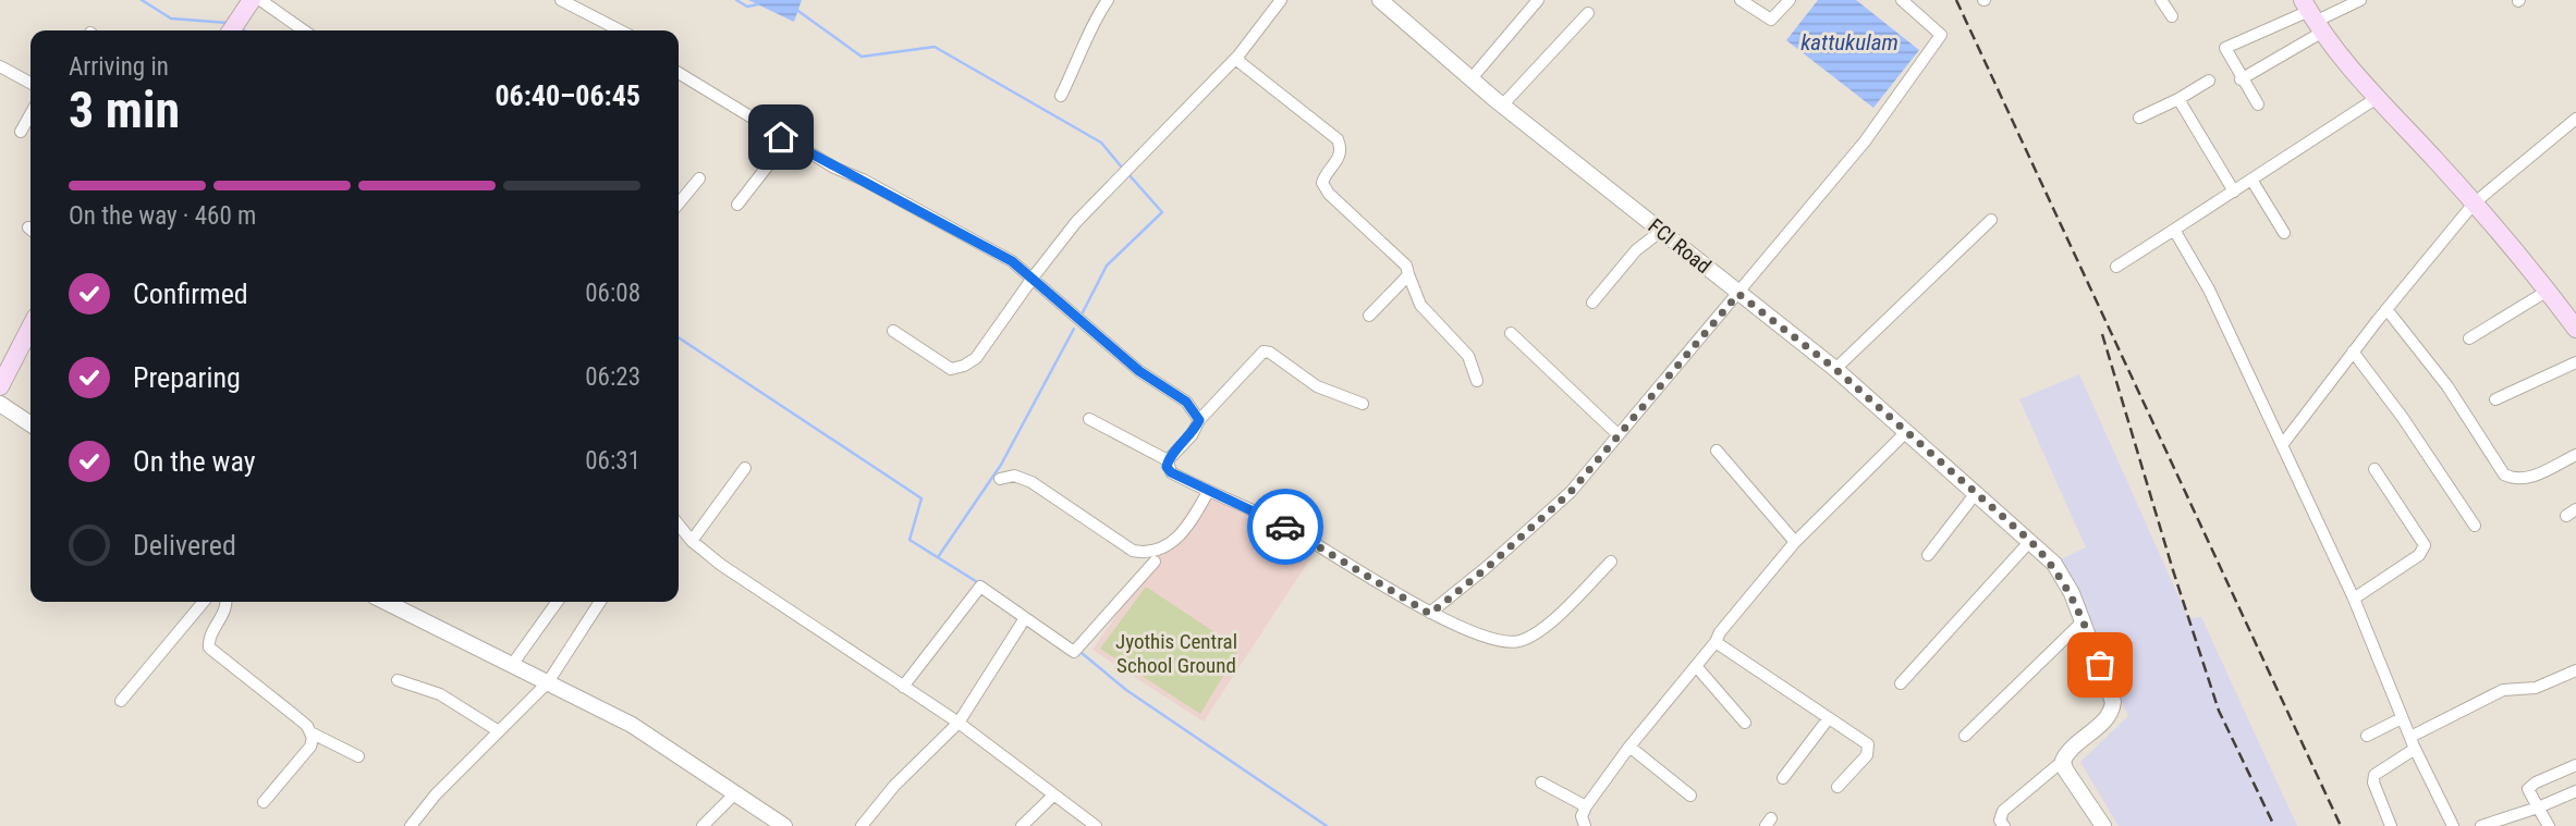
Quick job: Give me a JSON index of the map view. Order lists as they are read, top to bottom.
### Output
{
  "streets": {
    "street": ["FCI Road"]
  },
  "water": ["kattukulam"],
  "parks": ["Jyothis Central School Ground"],
  "page": {
    "heading": ["3 min", "Arriving in", "06:40–06:45"],
    "bar": "On the way · 460 m",
    "list": [
      ["Confirmed", "06:08"],
      ["Preparing", "06:23"],
      ["On the way", "06:31"],
      "Delivered"
    ]
  }
}
